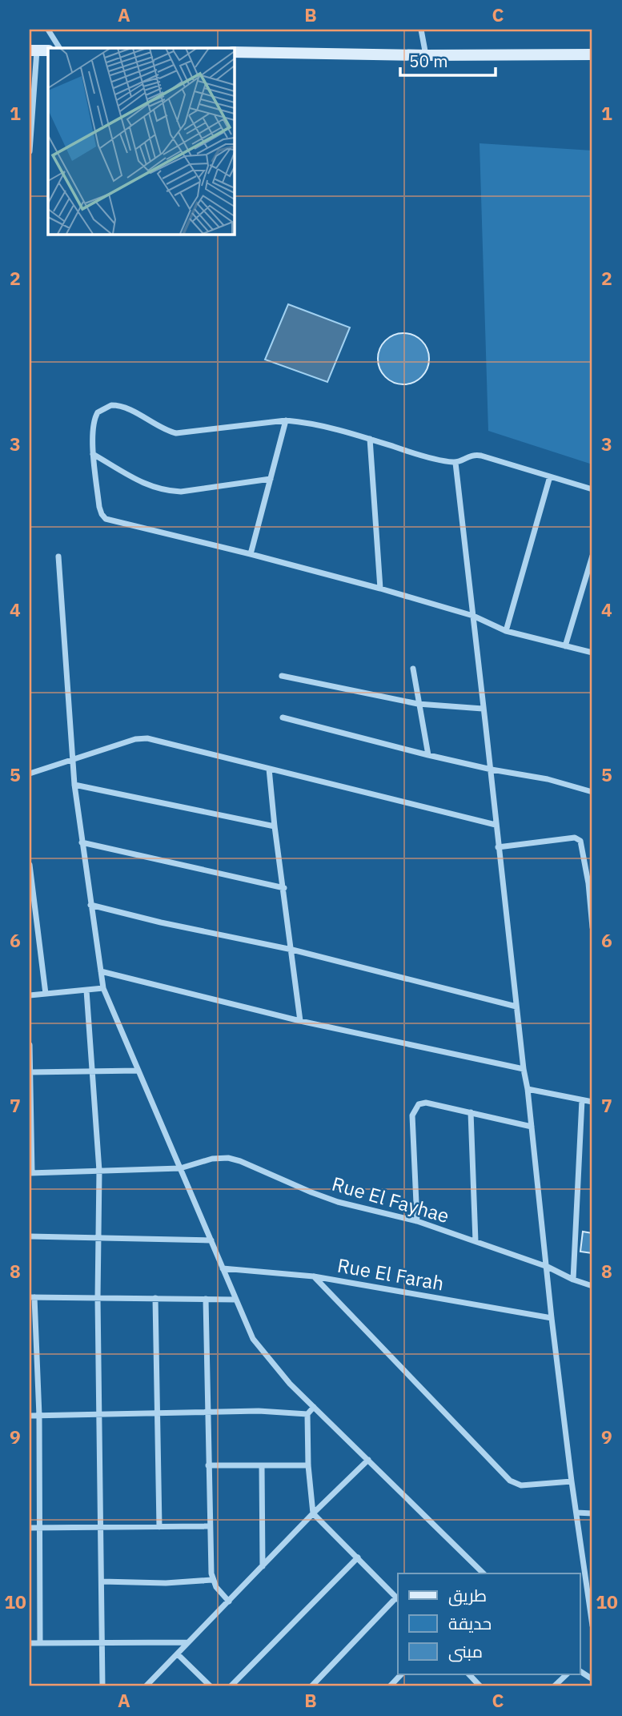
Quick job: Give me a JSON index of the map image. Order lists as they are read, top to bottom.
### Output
{
  "streets": {
    "street": ["Rue El Fayhae", "Rue El Farah"]
  },
  "legend": ["طريق", "حديقة", "مبنى"],
  "scale_bar": "50 m",
  "grid": {
    "columns": ["A", "B", "C"],
    "rows": [
      "1",
      "2",
      "3",
      "4",
      "5",
      "6",
      "7",
      "8",
      "9",
      "10"
    ]
  }
}
